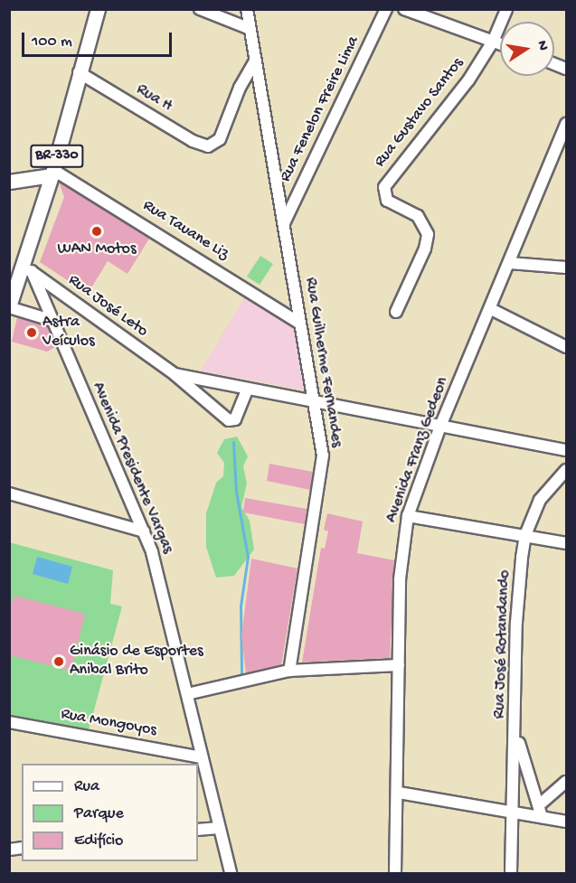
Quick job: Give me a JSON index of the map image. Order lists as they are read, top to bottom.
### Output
{
  "streets": {
    "main road": ["BR-330"],
    "street": [
      "Rua H",
      "Rua Fenelon Freire Lima",
      "Rua Gustavo Santos",
      "Rua Tauane Liz",
      "Rua José Leto",
      "Rua Guilherme Fernandes",
      "Avenida Franz Gedeon",
      "Avenida Presidente Vargas",
      "Rua José Rotandando",
      "Rua Mongoyos"
    ]
  },
  "crossings": [
    ["Rua H", "BR-330"],
    ["Rua H", "Rua Guilherme Fernandes"],
    ["Rua Fenelon Freire Lima", "Rua Guilherme Fernandes"],
    ["BR-330", "Rua Tauane Liz"],
    ["BR-330", "Rua José Leto"],
    ["BR-330", "Avenida Presidente Vargas"],
    ["Rua Tauane Liz", "Rua Guilherme Fernandes"],
    ["Rua José Leto", "Rua Guilherme Fernandes"],
    ["Rua José Leto", "Avenida Franz Gedeon"],
    ["Rua José Leto", "Avenida Presidente Vargas"],
    ["Avenida Presidente Vargas", "Rua Mongoyos"]
  ],
  "places": ["WAN Motos", "Astra Veículos", "Ginásio de Esportes Anibal Brito"],
  "legend": ["Rua", "Parque", "Edifício"],
  "scale_bar": "100 m",
  "north": "right"
}
